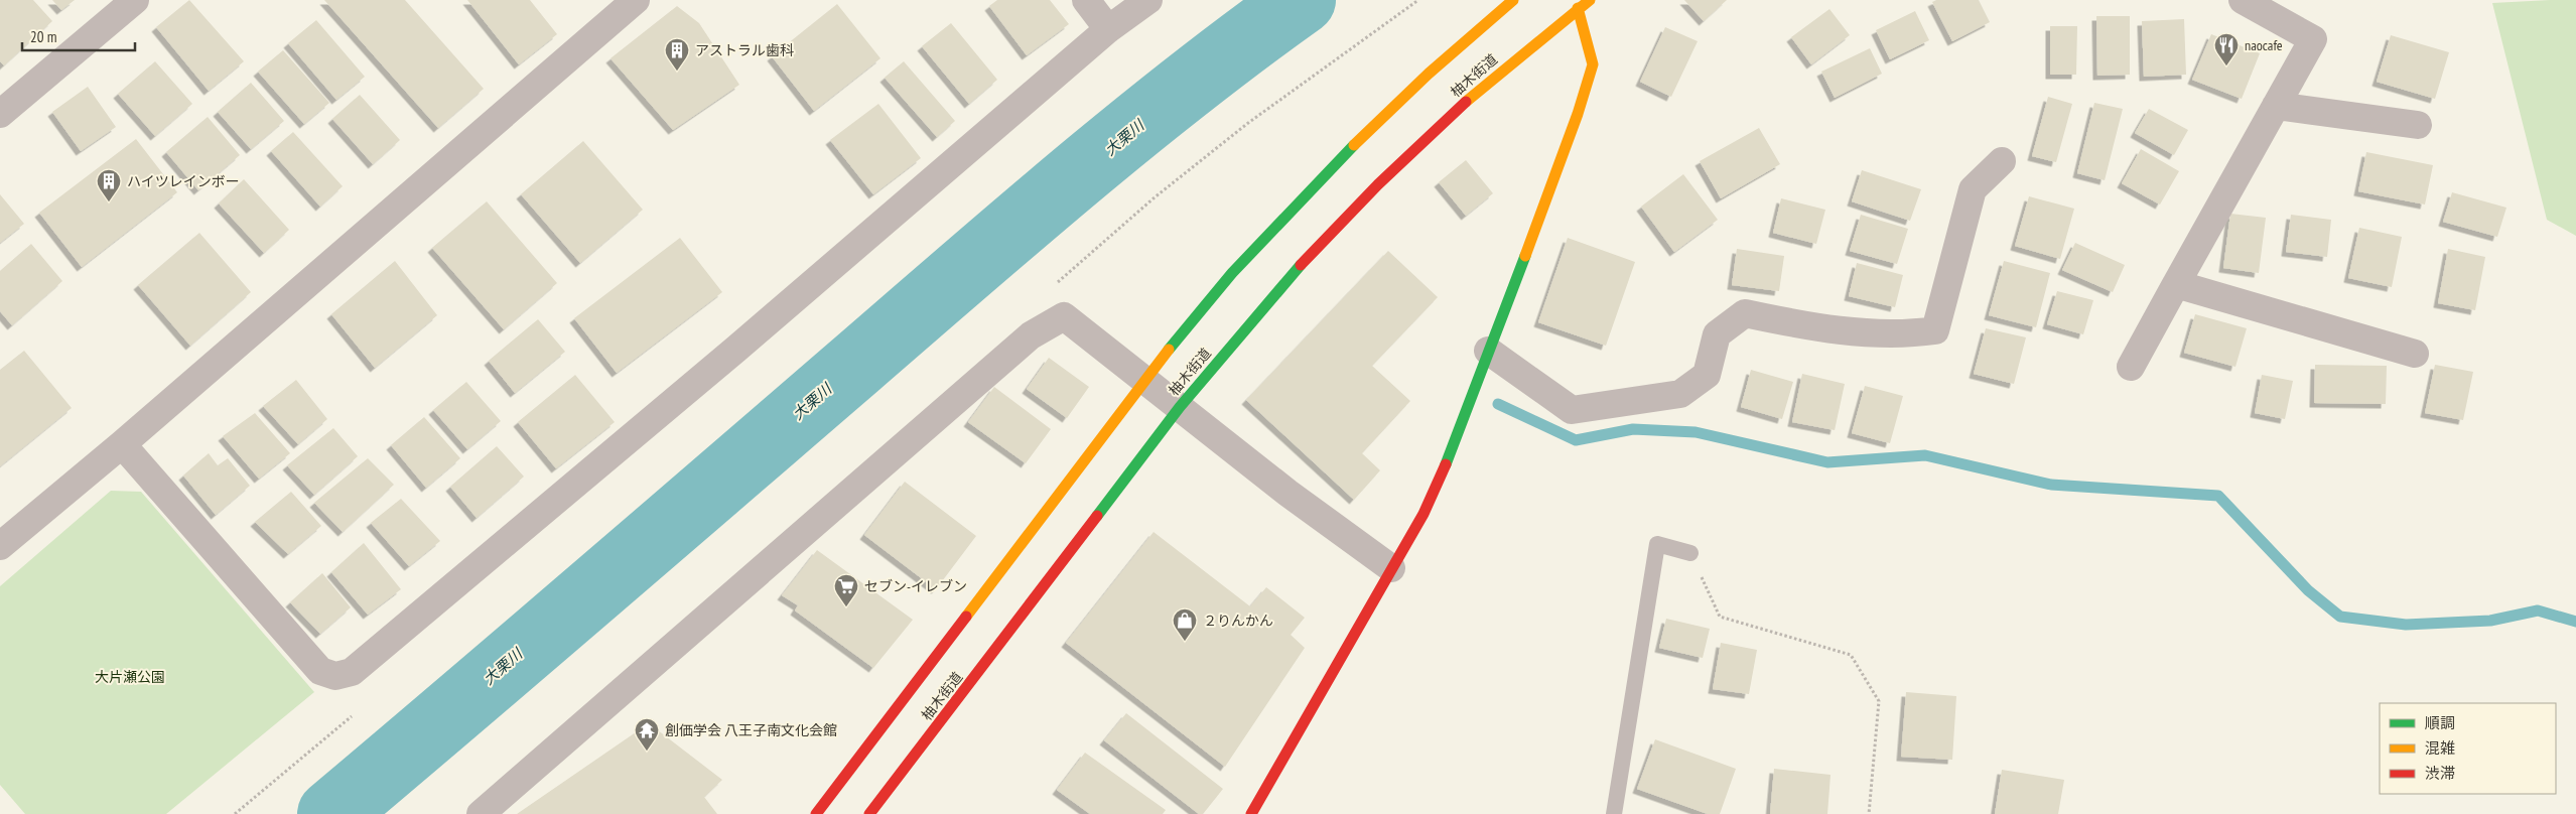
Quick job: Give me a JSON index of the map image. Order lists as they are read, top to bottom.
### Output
{
  "streets": {
    "main road": ["柚木街道"]
  },
  "water": ["大栗川"],
  "parks": ["大片瀬公園"],
  "places": {
    "restaurant": ["naocafe"],
    "building": ["アストラル歯科", "ハイツレインボー"],
    "supermarket": ["セブン-イレブン"],
    "shop": ["２りんかん"],
    "temple": ["創価学会 八王子南文化会館"]
  },
  "legend": ["順調", "混雑", "渋滞"],
  "scale_bar": "20 m"
}
